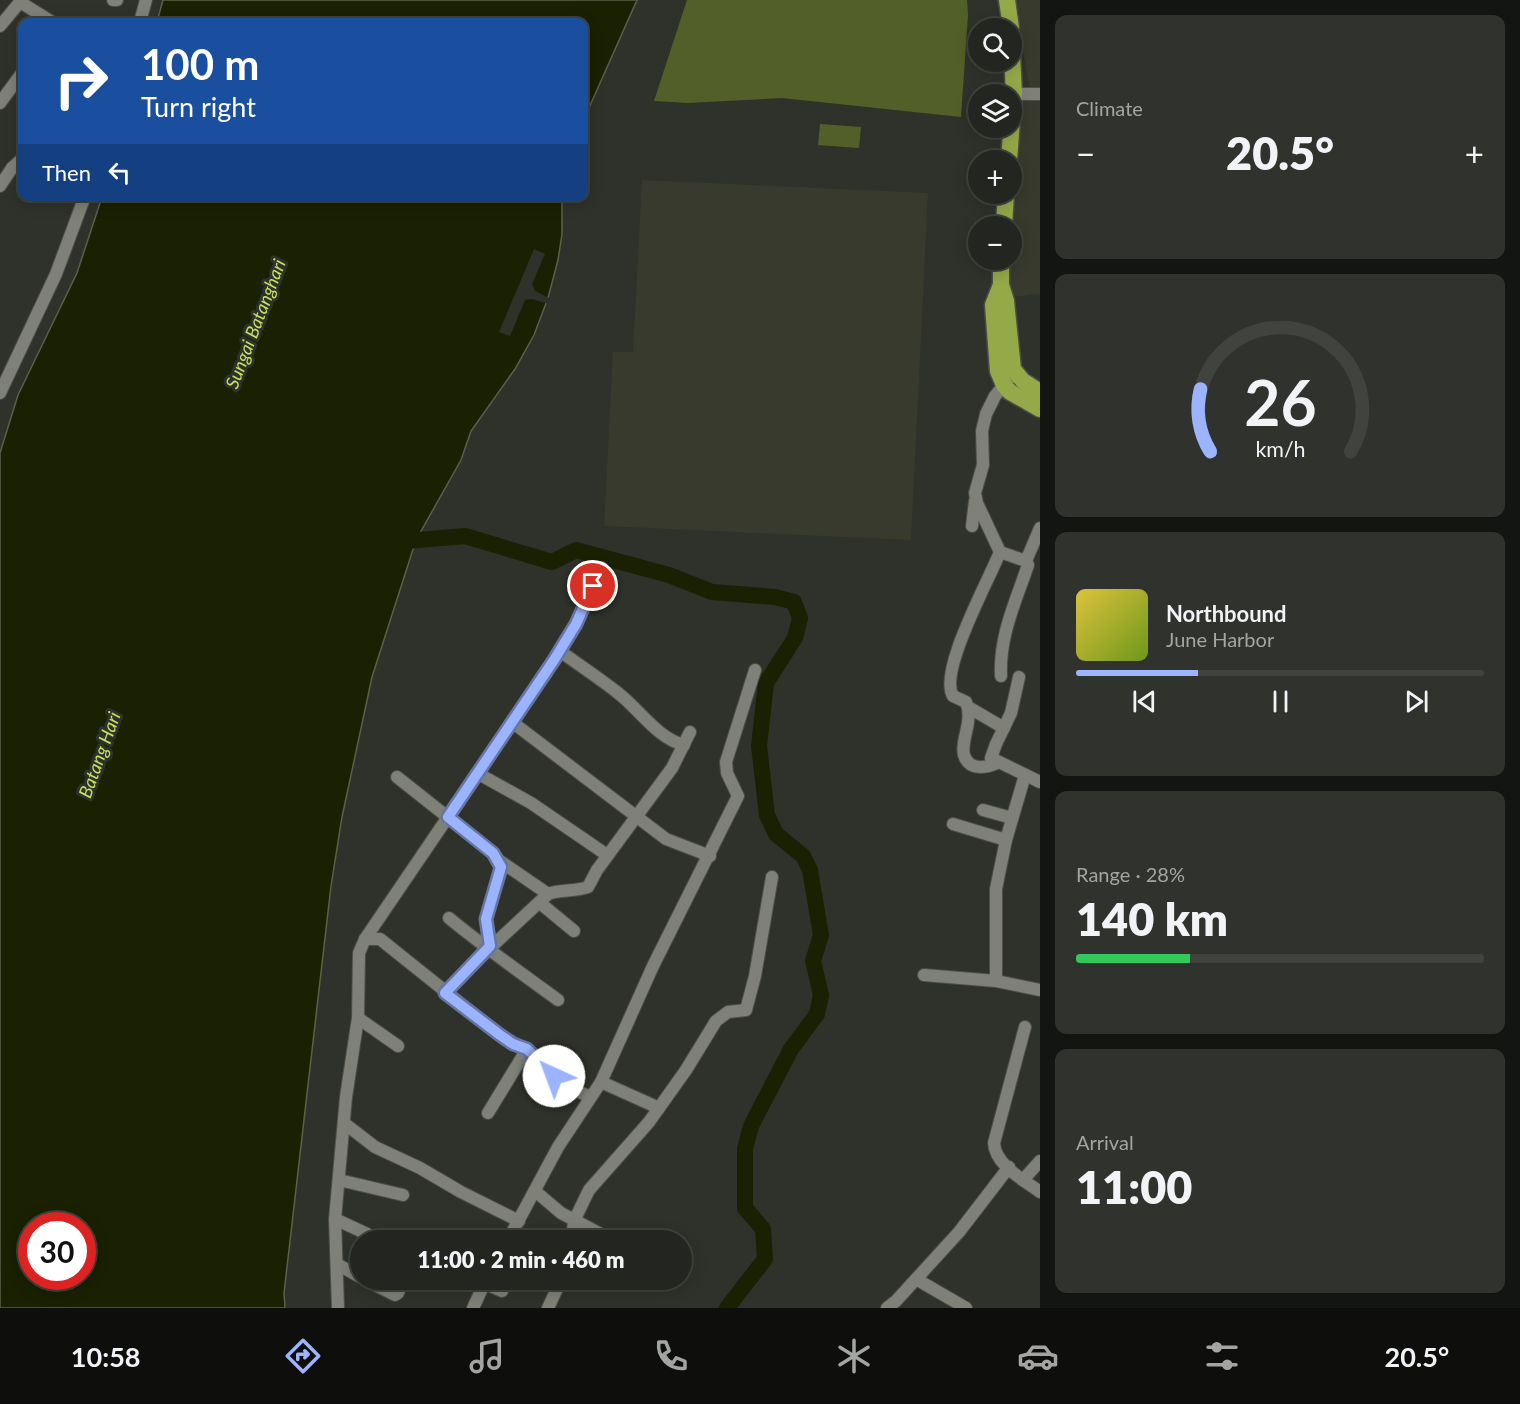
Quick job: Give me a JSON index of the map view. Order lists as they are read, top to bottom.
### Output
{
  "water": ["Sungai Batanghari", "Batang Hari"],
  "page": {
    "tile": [
      "Climate",
      ["Range · 28%", "140 km"],
      ["Arrival", "11:00"]
    ],
    "map_buttons": ["+", "−"],
    "turn": ["100 m", "Turn right"],
    "heat": ["−", "20.5°", "+"],
    "then": "Then",
    "song": ["Northbound", "June Harbor"],
    "limit": "30",
    "trip": "11:00 · 2 min · 460 m",
    "tabs": ["10:58", "20.5°"],
    "gauge": ["26", "km/h"]
  }
}
